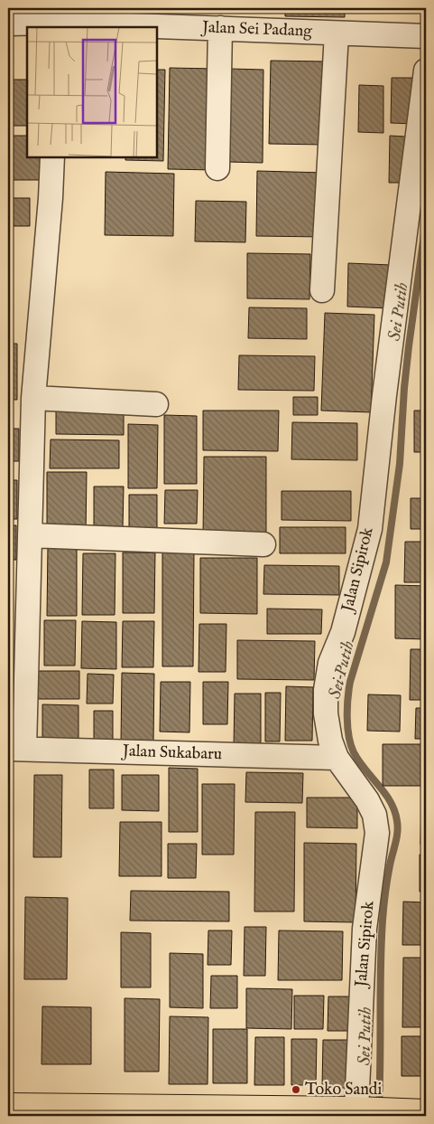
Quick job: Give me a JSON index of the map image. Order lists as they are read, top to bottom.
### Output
{
  "streets": {
    "street": ["Jalan Sei Padang", "Jalan Sipirok", "Jalan Sukabaru"]
  },
  "crossings": [
    ["Jalan Sipirok", "Jalan Sukabaru"]
  ],
  "water": ["Sei Putih"],
  "places": ["Toko Sandi"]
}
